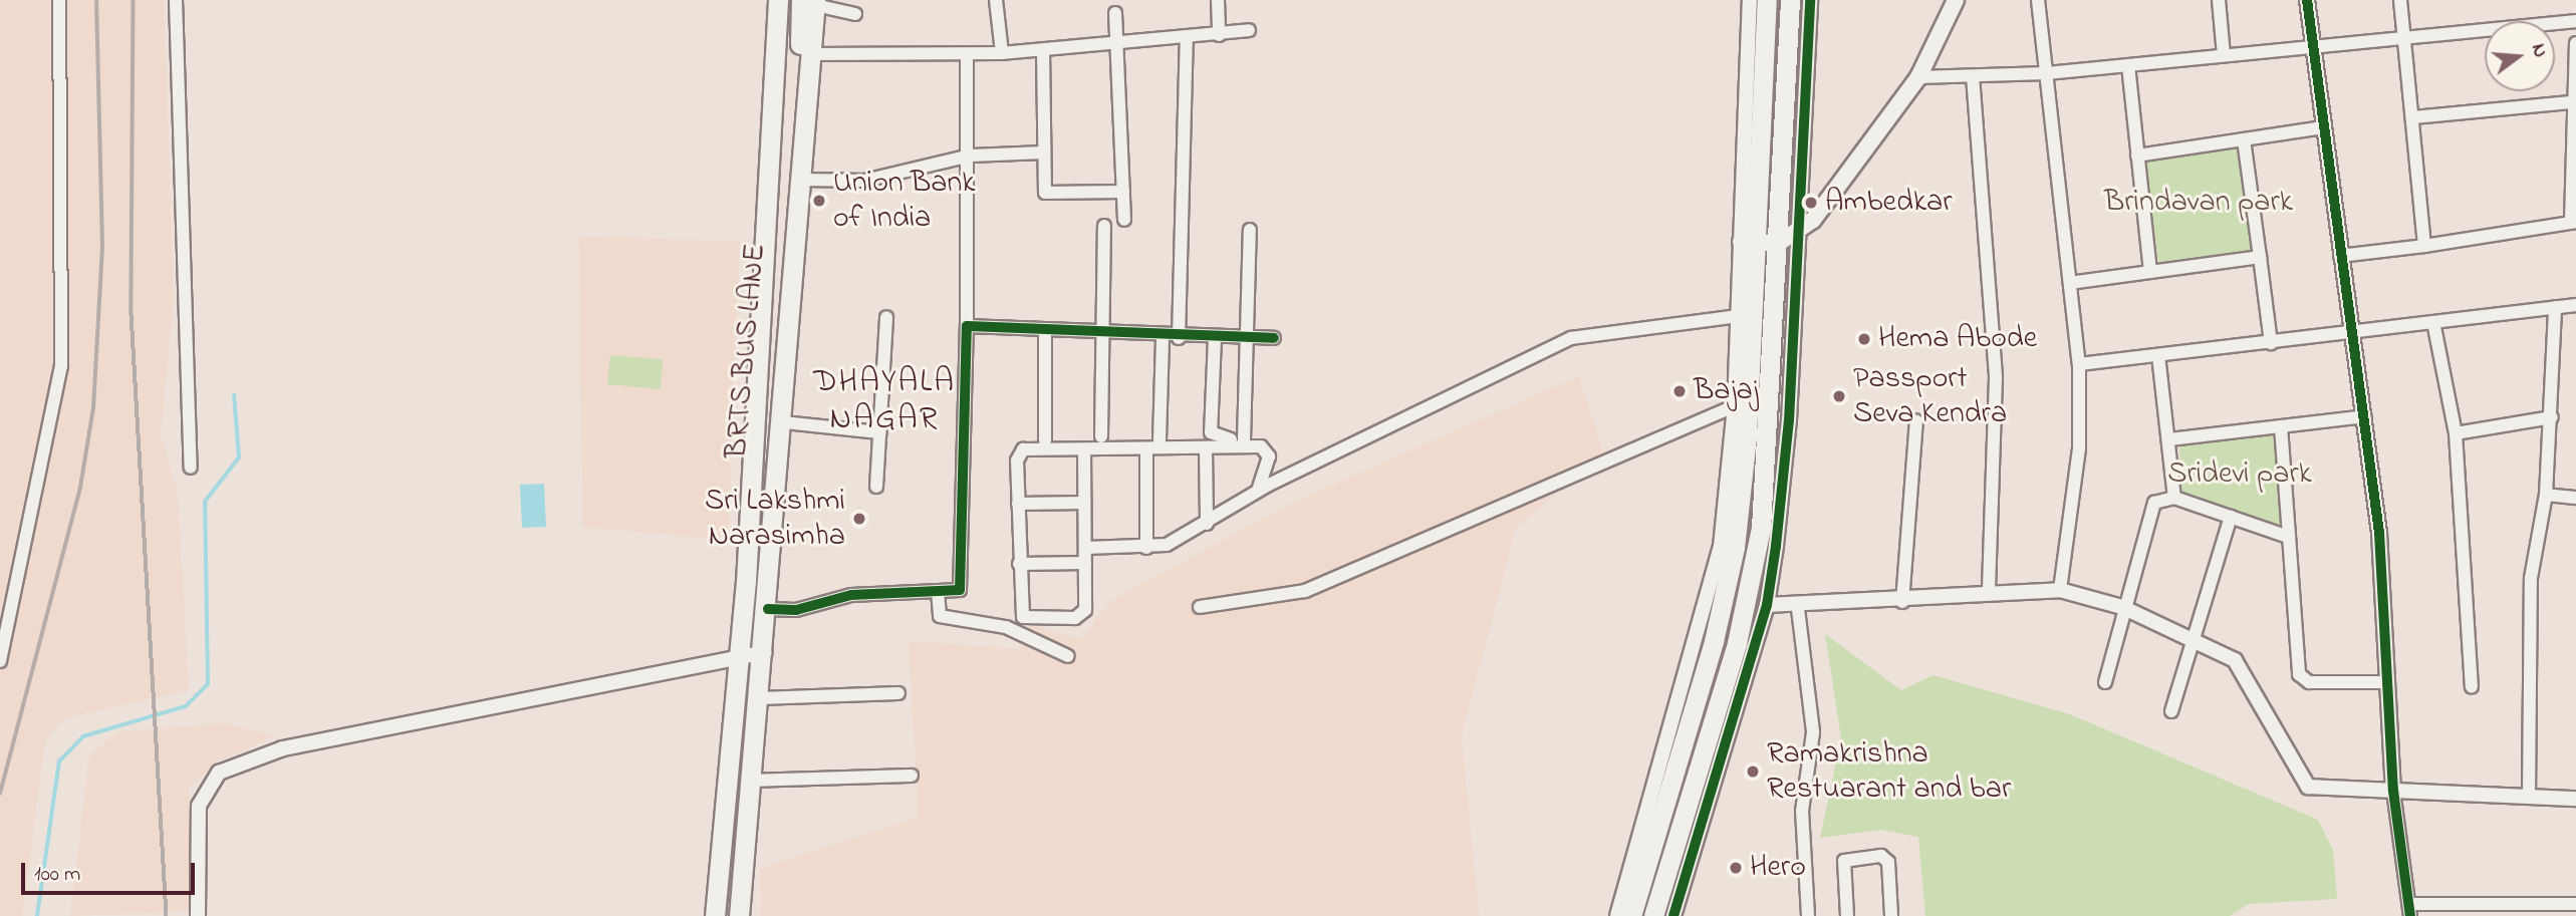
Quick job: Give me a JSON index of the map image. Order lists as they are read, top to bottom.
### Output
{
  "streets": {
    "main road": ["BRTS BUS LANE"]
  },
  "districts": ["DHAYALA NAGAR"],
  "parks": ["Brindavan park", "Sridevi park"],
  "places": [
    "Union Bank of India",
    "Ambedkar",
    "Hema Abode",
    "Bajaj",
    "Passport Seva Kendra",
    "Sri Lakshmi Narasimha",
    "Ramakrishna Restuarant and bar",
    "Hero"
  ],
  "scale_bar": "100 m",
  "north": "right"
}
